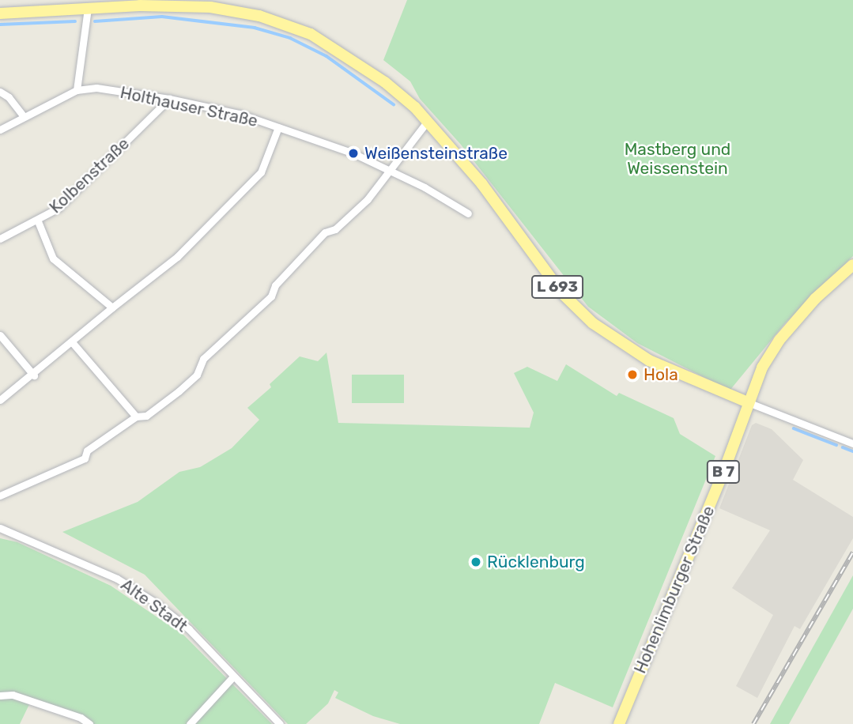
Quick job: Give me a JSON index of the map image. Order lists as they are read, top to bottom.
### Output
{
  "streets": {
    "main road": ["L 693", "B 7", "Hohenlimburger Straße"],
    "street": ["Holthauser Straße", "Kolbenstraße", "Alte Stadt"]
  },
  "crossings": [
    ["Holthauser Straße", "Kolbenstraße"],
    ["L 693", "Hohenlimburger Straße"]
  ],
  "parks": ["Mastberg und Weissenstein"],
  "places": ["Weißensteinstraße", "Hola", "Rücklenburg"]
}
